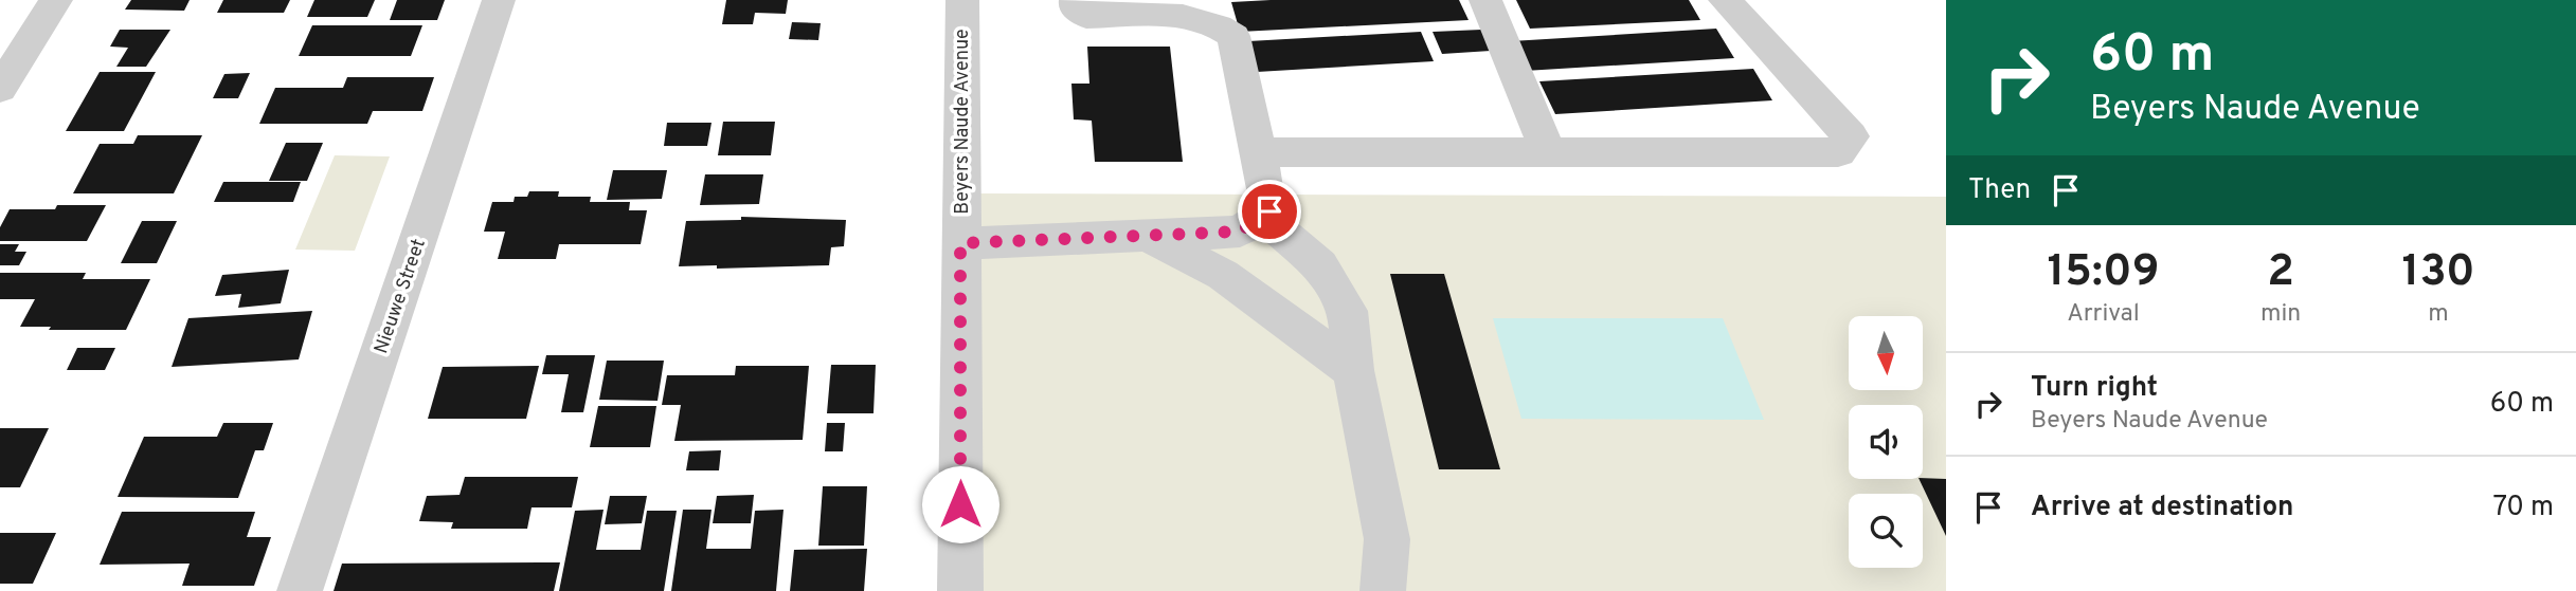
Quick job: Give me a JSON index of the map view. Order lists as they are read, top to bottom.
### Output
{
  "streets": {
    "street": ["Beyers Naude Avenue", "Nieuwe Street"]
  },
  "north": "bottom",
  "page": {
    "turn": ["60 m", "Beyers Naude Avenue"],
    "then": "Then",
    "eta": [
      "15:09",
      "Arrival",
      "2",
      "min",
      "130",
      "m"
    ],
    "list": [
      {
        "name": "Turn right",
        "note": "Beyers Naude Avenue",
        "value": "60 m"
      },
      {
        "name": "Arrive at destination",
        "value": "70 m"
      }
    ]
  }
}
